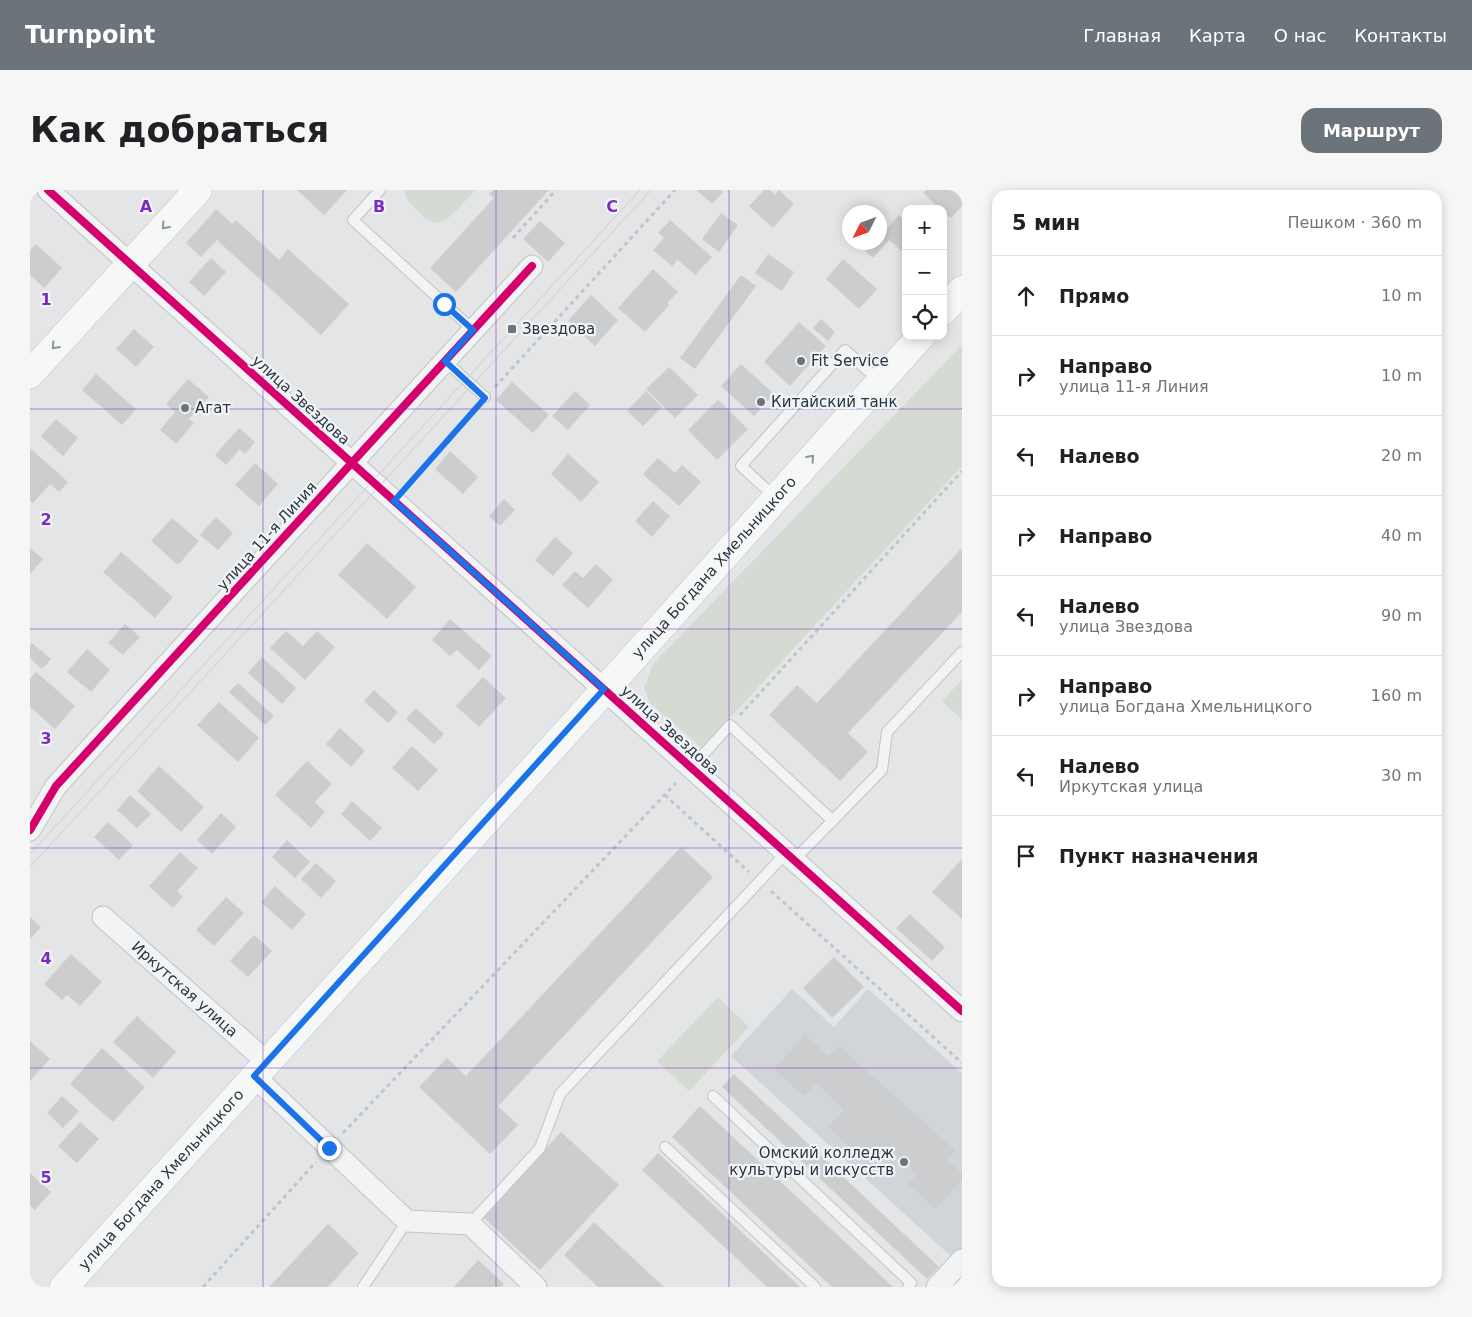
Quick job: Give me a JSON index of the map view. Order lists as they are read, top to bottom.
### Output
{
  "streets": {
    "main road": ["улица Богдана Хмельницкого"],
    "street": ["улица Звездова", "улица 11-я Линия", "Иркутская улица"]
  },
  "crossings": [
    ["улица Звездова", "улица 11-я Линия"],
    ["улица Звездова", "улица Богдана Хмельницкого"],
    ["улица Богдана Хмельницкого", "Иркутская улица"]
  ],
  "places": {
    "transit": ["Звездова"],
    "other": [
      "Fit Service",
      "Китайский танк",
      "Агат",
      "Омский колледж культуры и искусств"
    ]
  },
  "north": "bottom left",
  "page": {
    "header": "Turnpoint",
    "nav": [
      "Главная",
      "Карта",
      "О нас",
      "Контакты"
    ],
    "buttons": "Маршрут",
    "title": "Как добраться",
    "heading": ["5 мин", "Пешком · 360 m"],
    "map_buttons": ["+", "−"],
    "list": [
      ["Прямо", "10 m"],
      ["Направо", "улица 11-я Линия", "10 m"],
      ["Налево", "20 m"],
      ["Направо", "40 m"],
      ["Налево", "улица Звездова", "90 m"],
      ["Направо", "улица Богдана Хмельницкого", "160 m"],
      ["Налево", "Иркутская улица", "30 m"],
      "Пункт назначения"
    ]
  },
  "grid": {
    "columns": ["A", "B", "C"],
    "rows": [
      "1",
      "2",
      "3",
      "4",
      "5"
    ]
  }
}
